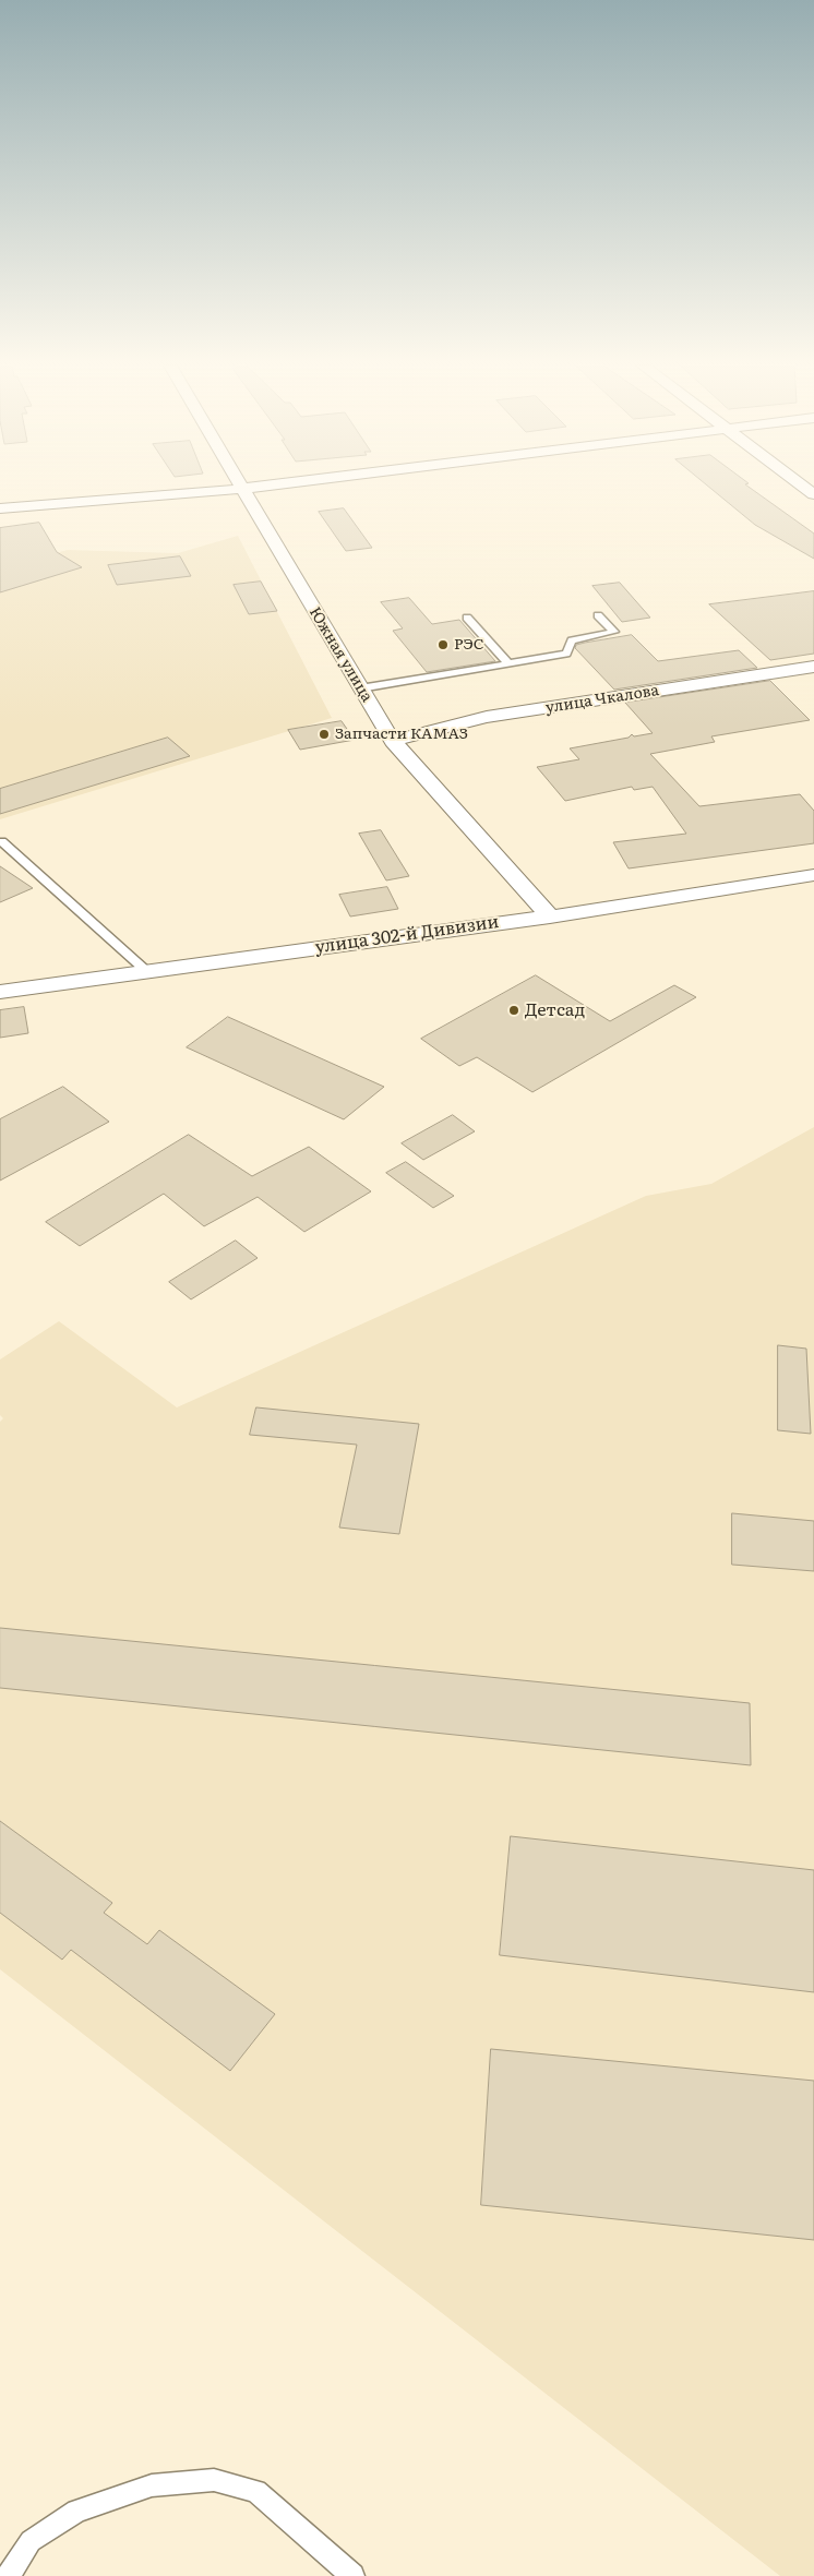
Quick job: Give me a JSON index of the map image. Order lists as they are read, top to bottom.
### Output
{
  "streets": {
    "street": ["Южная улица", "улица Чкалова", "улица 302-й Дивизии"]
  },
  "crossings": [
    ["Южная улица", "улица Чкалова"],
    ["Южная улица", "улица 302-й Дивизии"]
  ],
  "places": ["РЭС", "Запчасти КАМАЗ", "Детсад"]
}
